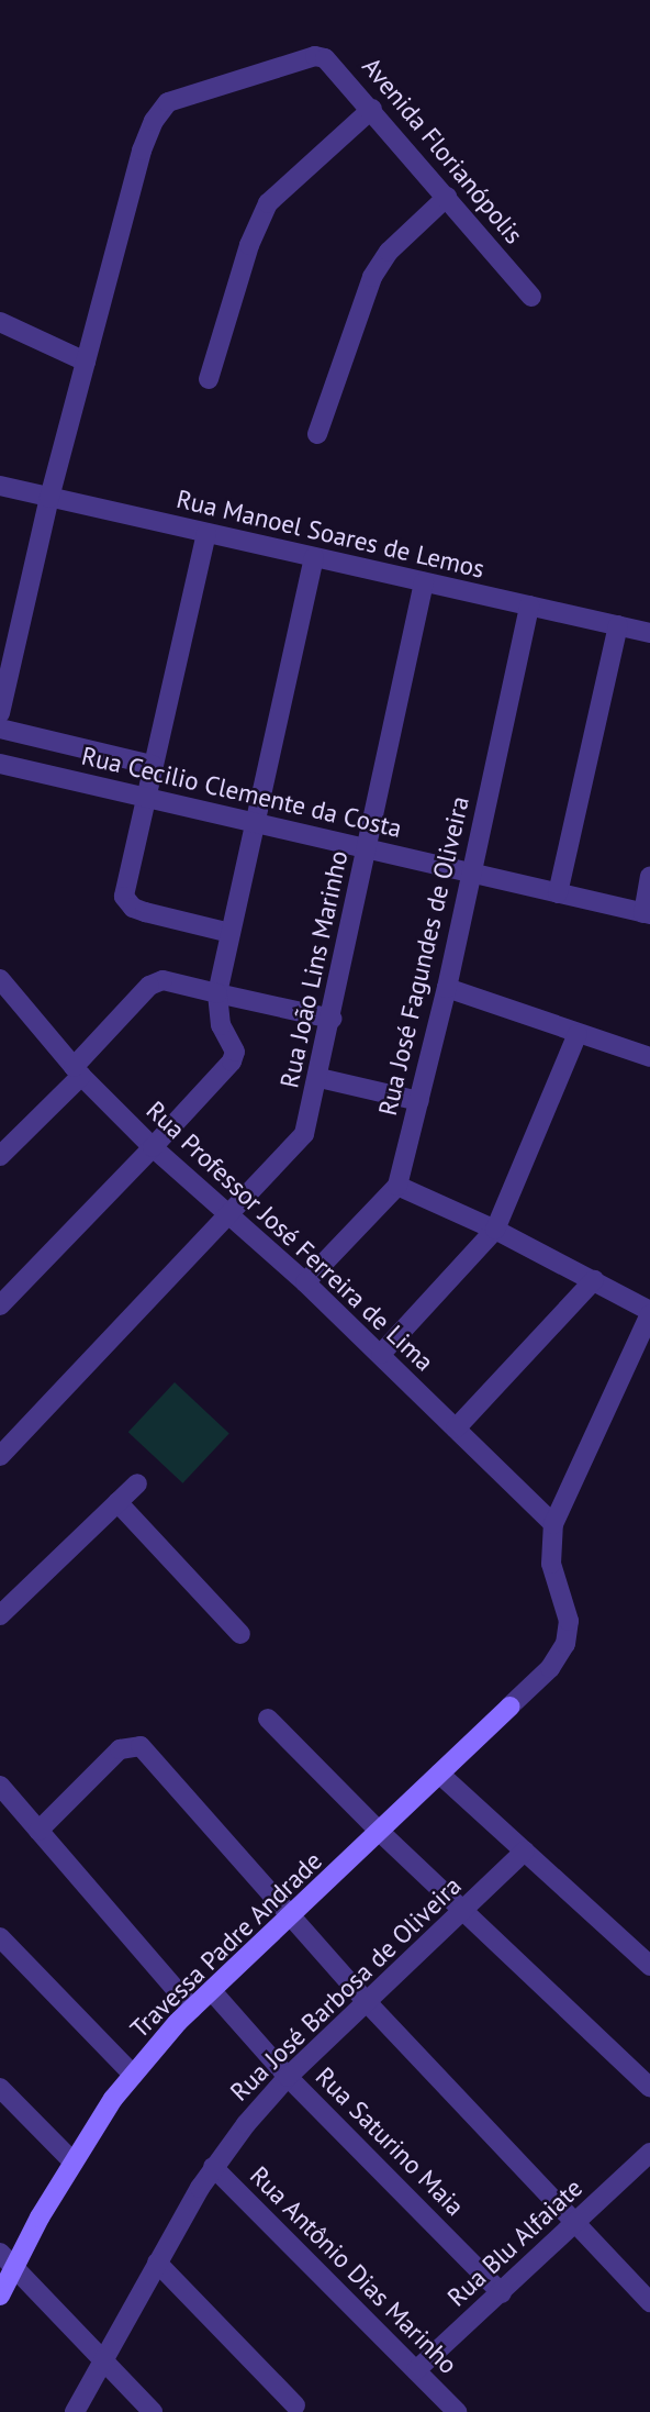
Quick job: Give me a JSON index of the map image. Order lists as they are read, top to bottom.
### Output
{
  "streets": {
    "street": [
      "Avenida Florianópolis",
      "Rua Manoel Soares de Lemos",
      "Rua Cecilio Clemente da Costa",
      "Rua José Fagundes de Oliveira",
      "Rua João Lins Marinho",
      "Rua Professor José Ferreira de Lima",
      "Travessa Padre Andrade",
      "Rua José Barbosa de Oliveira",
      "Rua Saturino Maia",
      "Rua Blu Alfaiate",
      "Rua Antônio Dias Marinho"
    ]
  },
  "crossings": [
    ["Avenida Florianópolis", "Rua Manoel Soares de Lemos"],
    ["Rua Manoel Soares de Lemos", "Rua José Fagundes de Oliveira"],
    ["Rua Manoel Soares de Lemos", "Rua João Lins Marinho"],
    ["Rua Cecilio Clemente da Costa", "Rua José Fagundes de Oliveira"],
    ["Rua Cecilio Clemente da Costa", "Rua João Lins Marinho"],
    ["Rua José Fagundes de Oliveira", "Rua Professor José Ferreira de Lima"],
    ["Rua João Lins Marinho", "Rua Professor José Ferreira de Lima"],
    ["Rua Professor José Ferreira de Lima", "Travessa Padre Andrade"],
    ["Travessa Padre Andrade", "Rua Saturino Maia"],
    ["Rua José Barbosa de Oliveira", "Rua Saturino Maia"],
    ["Rua José Barbosa de Oliveira", "Rua Antônio Dias Marinho"],
    ["Rua Saturino Maia", "Rua Blu Alfaiate"],
    ["Rua Blu Alfaiate", "Rua Antônio Dias Marinho"]
  ]
}
